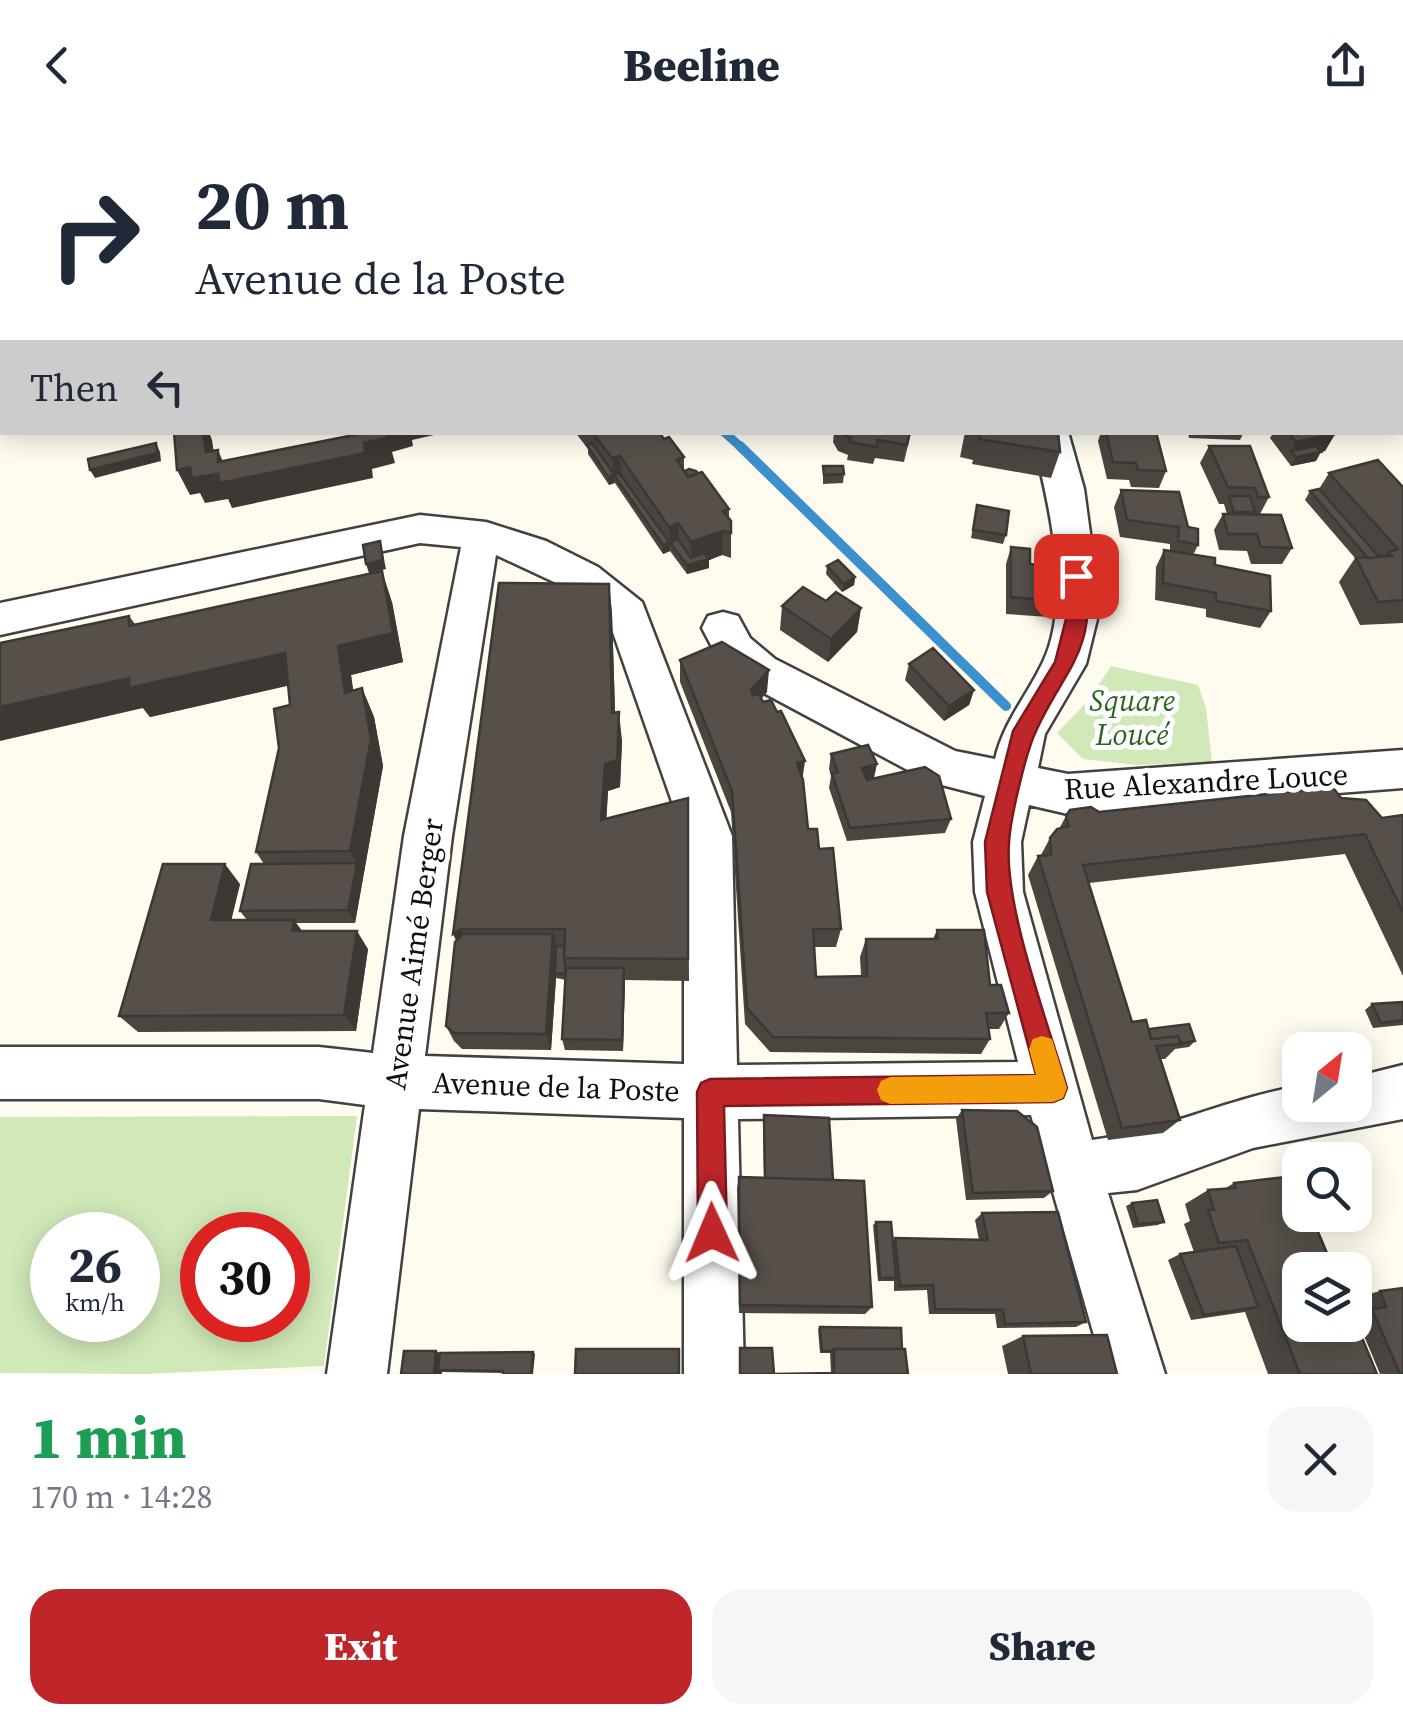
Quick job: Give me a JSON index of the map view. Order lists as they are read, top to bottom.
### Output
{
  "streets": {
    "street": ["Rue Alexandre Louce", "Avenue Aimé Berger", "Avenue de la Poste"]
  },
  "crossings": [
    ["Avenue Aimé Berger", "Avenue de la Poste"]
  ],
  "parks": ["Square Loucé"],
  "north": "top right",
  "page": {
    "header": "Beeline",
    "turn": ["20 m", "Avenue de la Poste"],
    "then": "Then",
    "speed": "26 km/h",
    "limit": "30",
    "heading": ["1 min", "170 m · 14:28"],
    "buttons": ["Exit", "Share"]
  }
}
